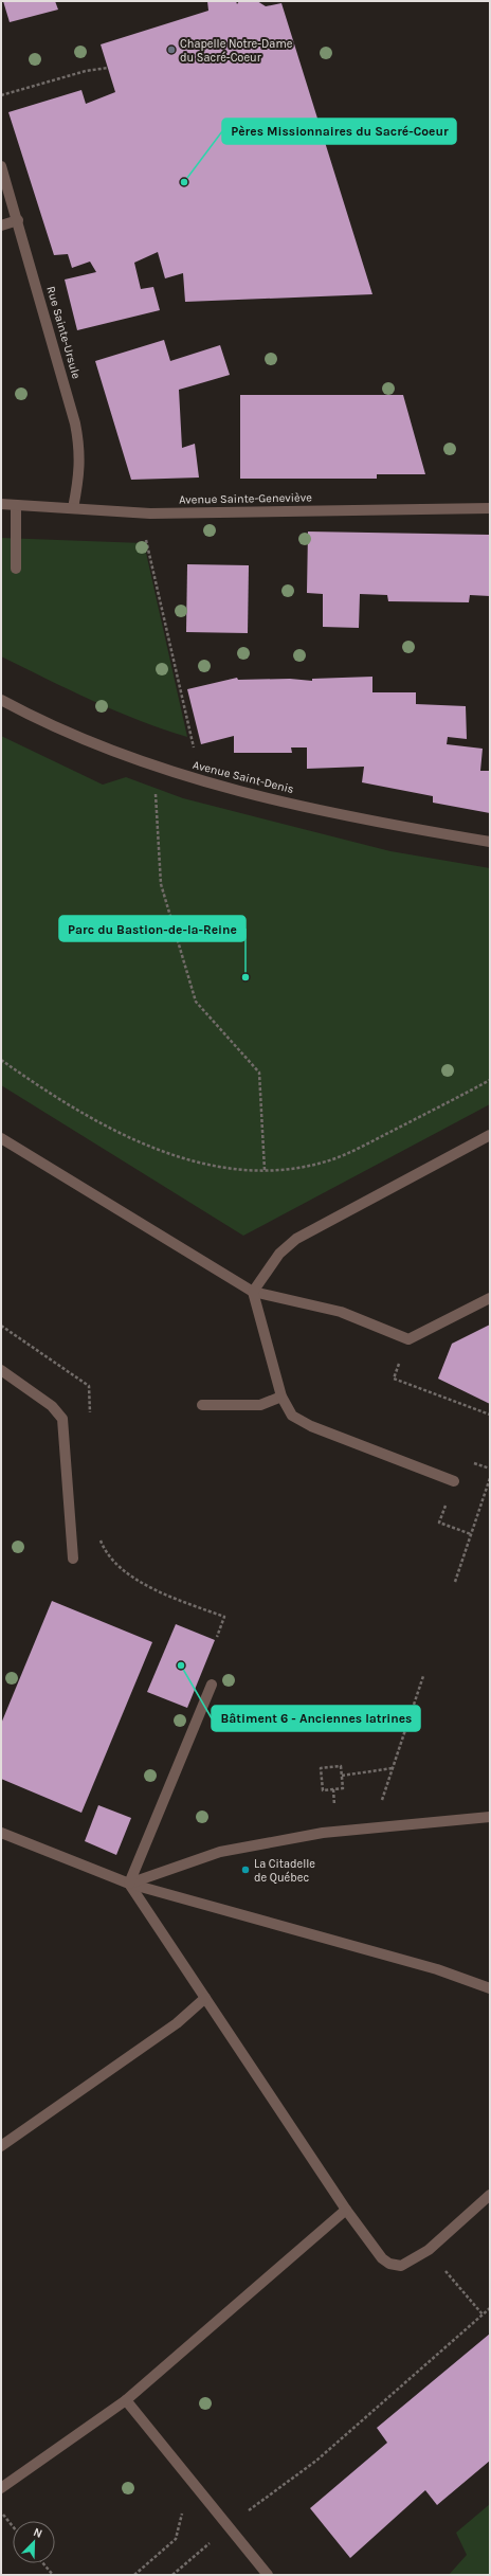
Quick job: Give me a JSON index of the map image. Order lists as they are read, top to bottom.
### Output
{
  "streets": {
    "street": ["Rue Sainte-Ursule", "Avenue Sainte-Geneviève", "Avenue Saint-Denis"]
  },
  "crossings": [
    ["Rue Sainte-Ursule", "Avenue Sainte-Geneviève"]
  ],
  "places": [
    "Chapelle Notre-Dame du Sacré-Coeur",
    "Pères Missionnaires du Sacré-Coeur",
    "Parc du Bastion-de-la-Reine",
    "Bâtiment 6 - Anciennes latrines",
    "La Citadelle de Québec"
  ],
  "north": "top right"
}
